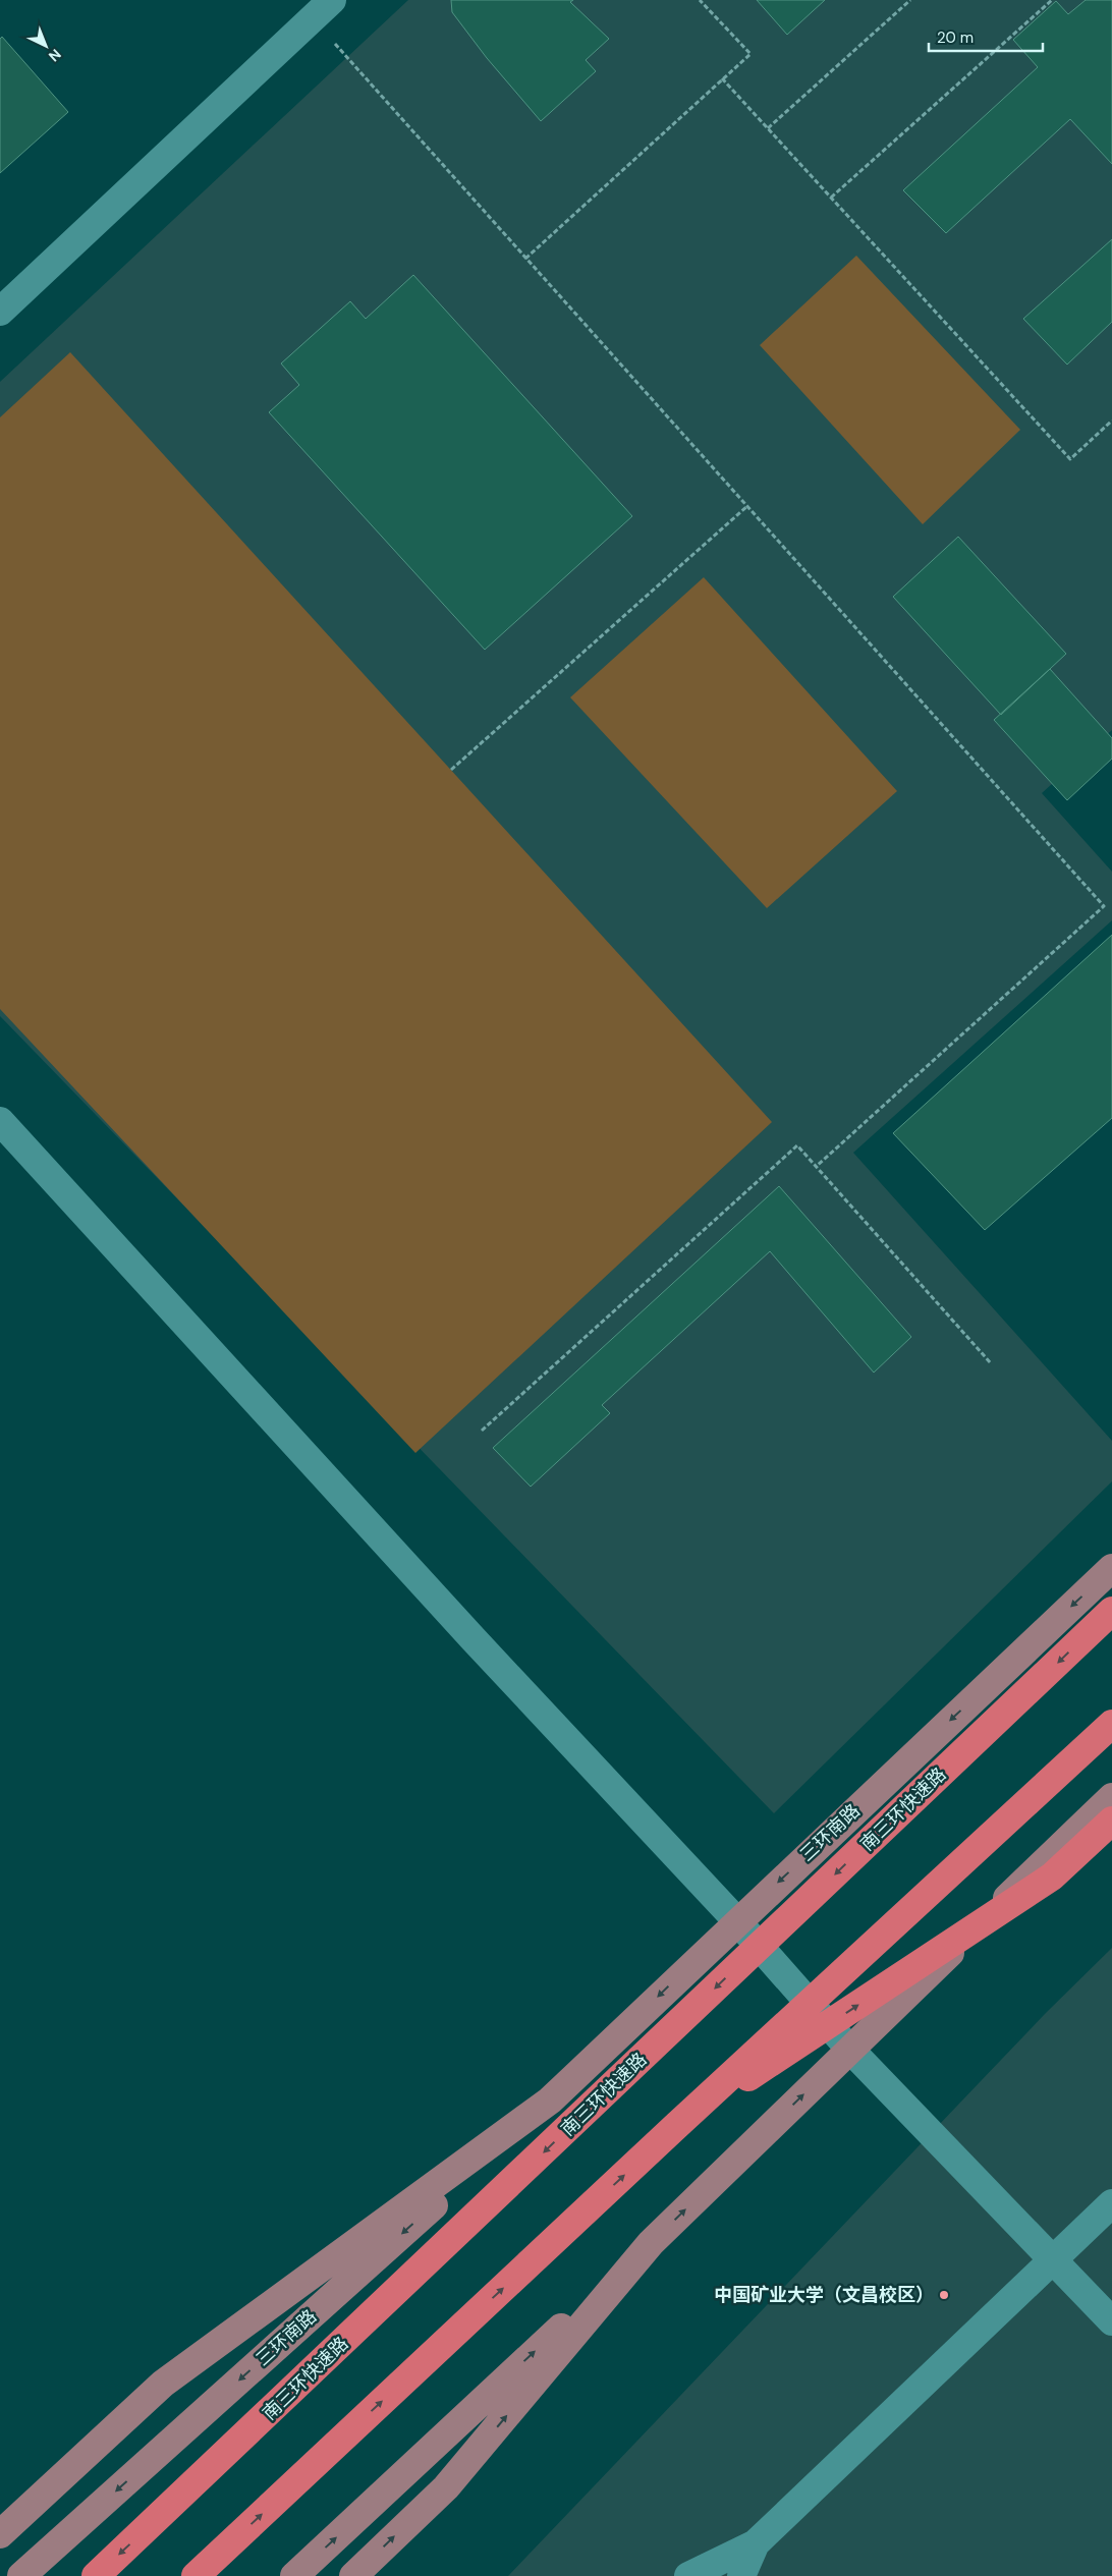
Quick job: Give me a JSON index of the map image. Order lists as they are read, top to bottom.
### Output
{
  "streets": {
    "highway": ["南三环快速路"],
    "main road": ["三环南路"]
  },
  "places": ["中国矿业大学（文昌校区）"],
  "scale_bar": "20 m",
  "north": "bottom right"
}
